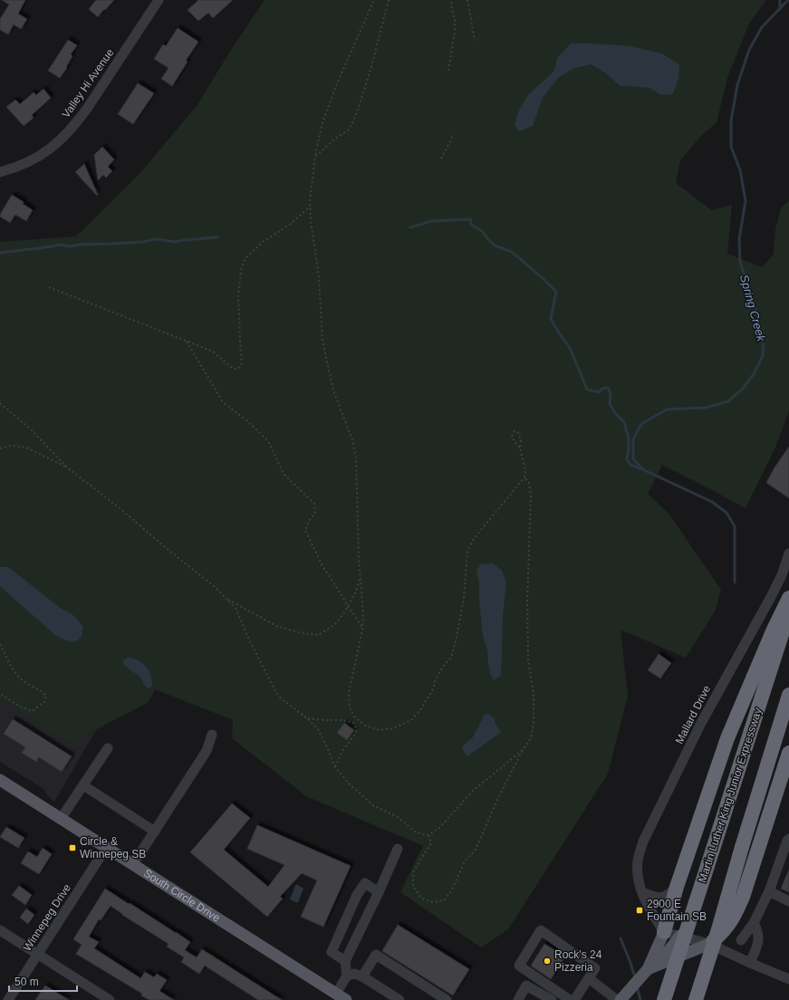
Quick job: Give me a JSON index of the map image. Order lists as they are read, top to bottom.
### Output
{
  "streets": {
    "highway": ["Martin Luther King Junior Expressway"],
    "main road": ["South Circle Drive"],
    "street": ["Valley Hi Avenue", "Mallard Drive", "Winnepeg Drive"]
  },
  "crossings": [
    ["South Circle Drive", "Winnepeg Drive"]
  ],
  "water": ["Spring Creek"],
  "places": {
    "transit": ["Circle & Winnepeg SB", "2900 E Fountain SB"],
    "other": ["Rock's 24 Pizzeria"]
  },
  "scale_bar": "50 m"
}
